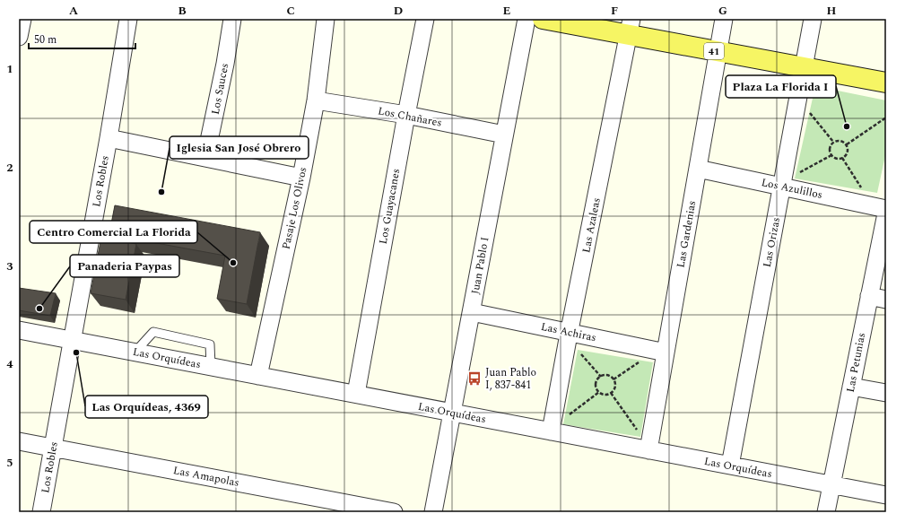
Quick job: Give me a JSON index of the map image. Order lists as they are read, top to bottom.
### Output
{
  "streets": {
    "main road": ["41"],
    "street": [
      "Los Sauces",
      "Los Chañares",
      "Los Robles",
      "Los Azulillos",
      "Los Guayacanes",
      "Pasaje Los Olivos",
      "Las Azaleas",
      "Las Gardenias",
      "Las Orizas",
      "Juan Pablo I",
      "Las Achiras",
      "Las Orquídeas",
      "Las Petunias",
      "Las Amapolas"
    ]
  },
  "crossings": [
    ["41", "Las Azaleas"],
    ["41", "Las Gardenias"],
    ["41", "Las Orizas"],
    ["Los Chañares", "Los Guayacanes"],
    ["Los Chañares", "Pasaje Los Olivos"],
    ["Los Chañares", "Juan Pablo I"],
    ["Los Robles", "Las Orquídeas"],
    ["Los Robles", "Las Amapolas"],
    ["Los Azulillos", "Las Gardenias"],
    ["Los Azulillos", "Las Orizas"],
    ["Los Azulillos", "Las Petunias"],
    ["Los Guayacanes", "Las Orquídeas"],
    ["Pasaje Los Olivos", "Las Orquídeas"],
    ["Las Azaleas", "Las Achiras"],
    ["Las Azaleas", "Las Orquídeas"],
    ["Las Gardenias", "Las Achiras"],
    ["Las Gardenias", "Las Orquídeas"],
    ["Las Orizas", "Las Orquídeas"],
    ["Juan Pablo I", "Las Achiras"],
    ["Juan Pablo I", "Las Orquídeas"],
    ["Las Orquídeas", "Las Petunias"]
  ],
  "places": {
    "other": [
      "Plaza La Florida I",
      "Iglesia San José Obrero",
      "Centro Comercial La Florida",
      "Panaderia Paypas",
      "Las Orquídeas, 4369"
    ],
    "bus stop": ["Juan Pablo I, 837-841"]
  },
  "scale_bar": "50 m",
  "grid": {
    "columns": [
      "A",
      "B",
      "C",
      "D",
      "E",
      "F",
      "G",
      "H"
    ],
    "rows": [
      "1",
      "2",
      "3",
      "4",
      "5"
    ]
  }
}
